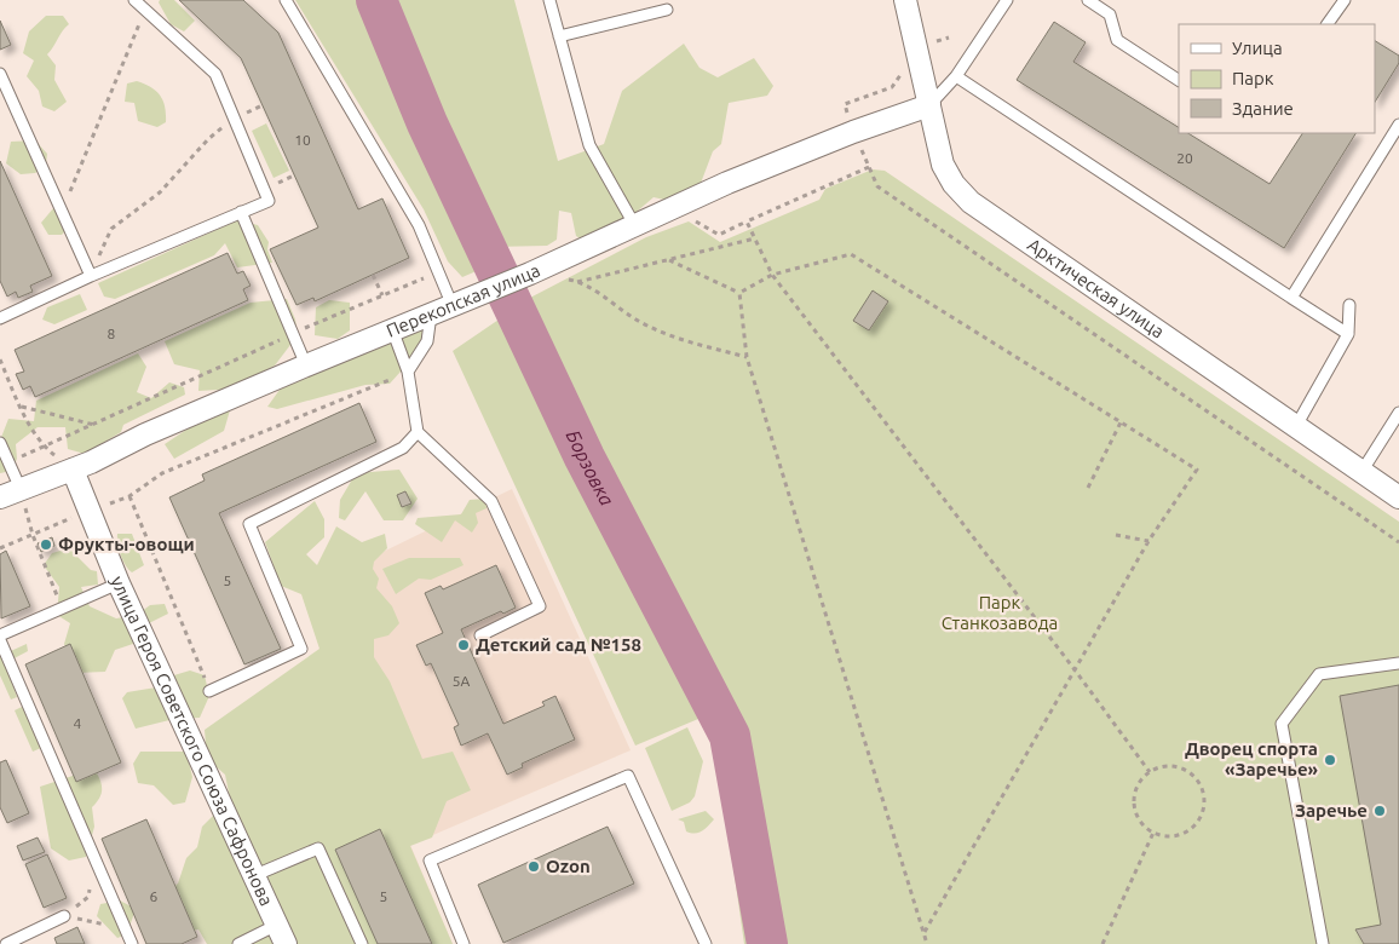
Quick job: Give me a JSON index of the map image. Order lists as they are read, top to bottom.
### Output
{
  "streets": {
    "street": ["Арктическая улица", "Перекопская улица", "улица Героя Советского Союза Сафронова"]
  },
  "crossings": [
    ["Арктическая улица", "Перекопская улица"],
    ["Перекопская улица", "улица Героя Советского Союза Сафронова"]
  ],
  "water": ["Борзовка"],
  "parks": ["Парк Станкозавода"],
  "places": [
    "Фрукты-овощи",
    "Детский сад №158",
    "Дворец спорта «Заречье»",
    "Заречье",
    "Ozon"
  ],
  "house_numbers": [
    "10",
    "20",
    "8",
    "5",
    "5А",
    "4",
    "6",
    "5"
  ],
  "legend": ["Улица", "Парк", "Здание"]
}
